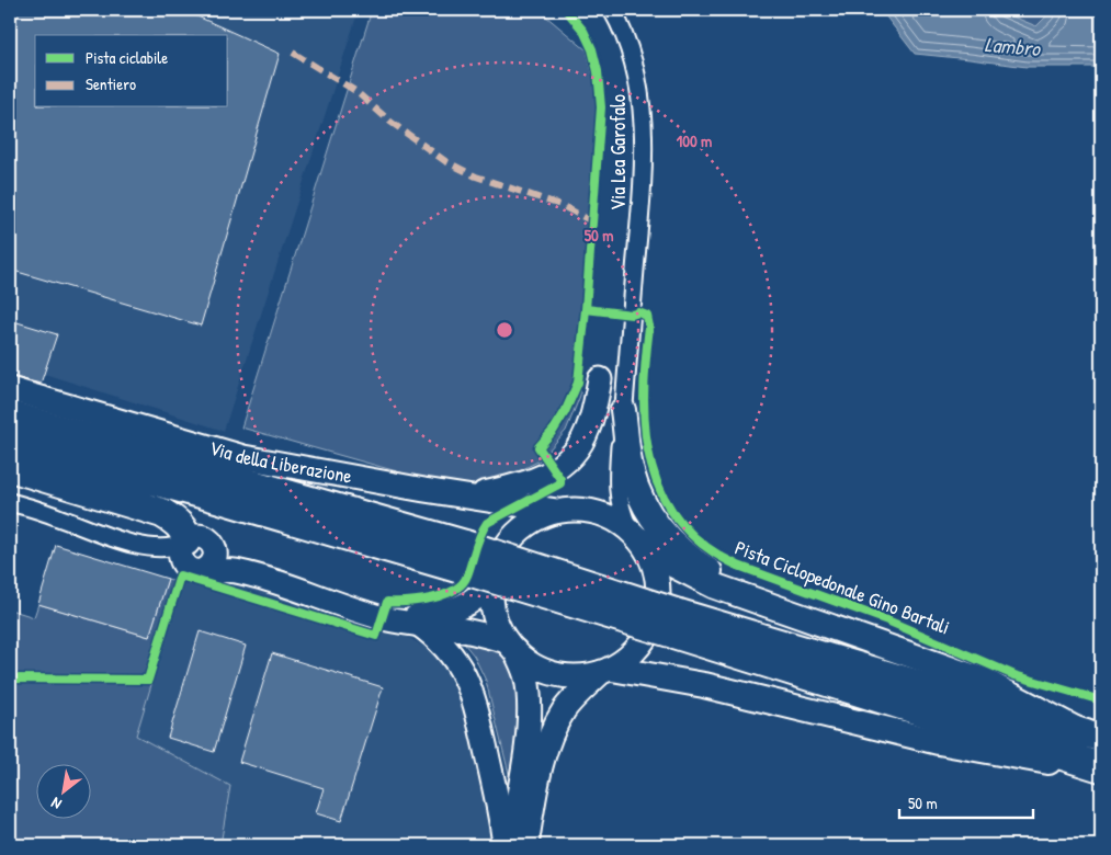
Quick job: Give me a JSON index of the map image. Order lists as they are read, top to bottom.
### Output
{
  "streets": {
    "main road": ["Via della Liberazione"],
    "street": ["Via Lea Garofalo"],
    "cycle path": ["Pista Ciclopedonale Gino Bartali"]
  },
  "crossings": [
    ["Via Lea Garofalo", "Via della Liberazione"]
  ],
  "water": ["Lambro"],
  "legend": ["Pista ciclabile", "Sentiero"],
  "scale_bar": "50 m",
  "north": "bottom left",
  "rings": ["100 m", "50 m"]
}
